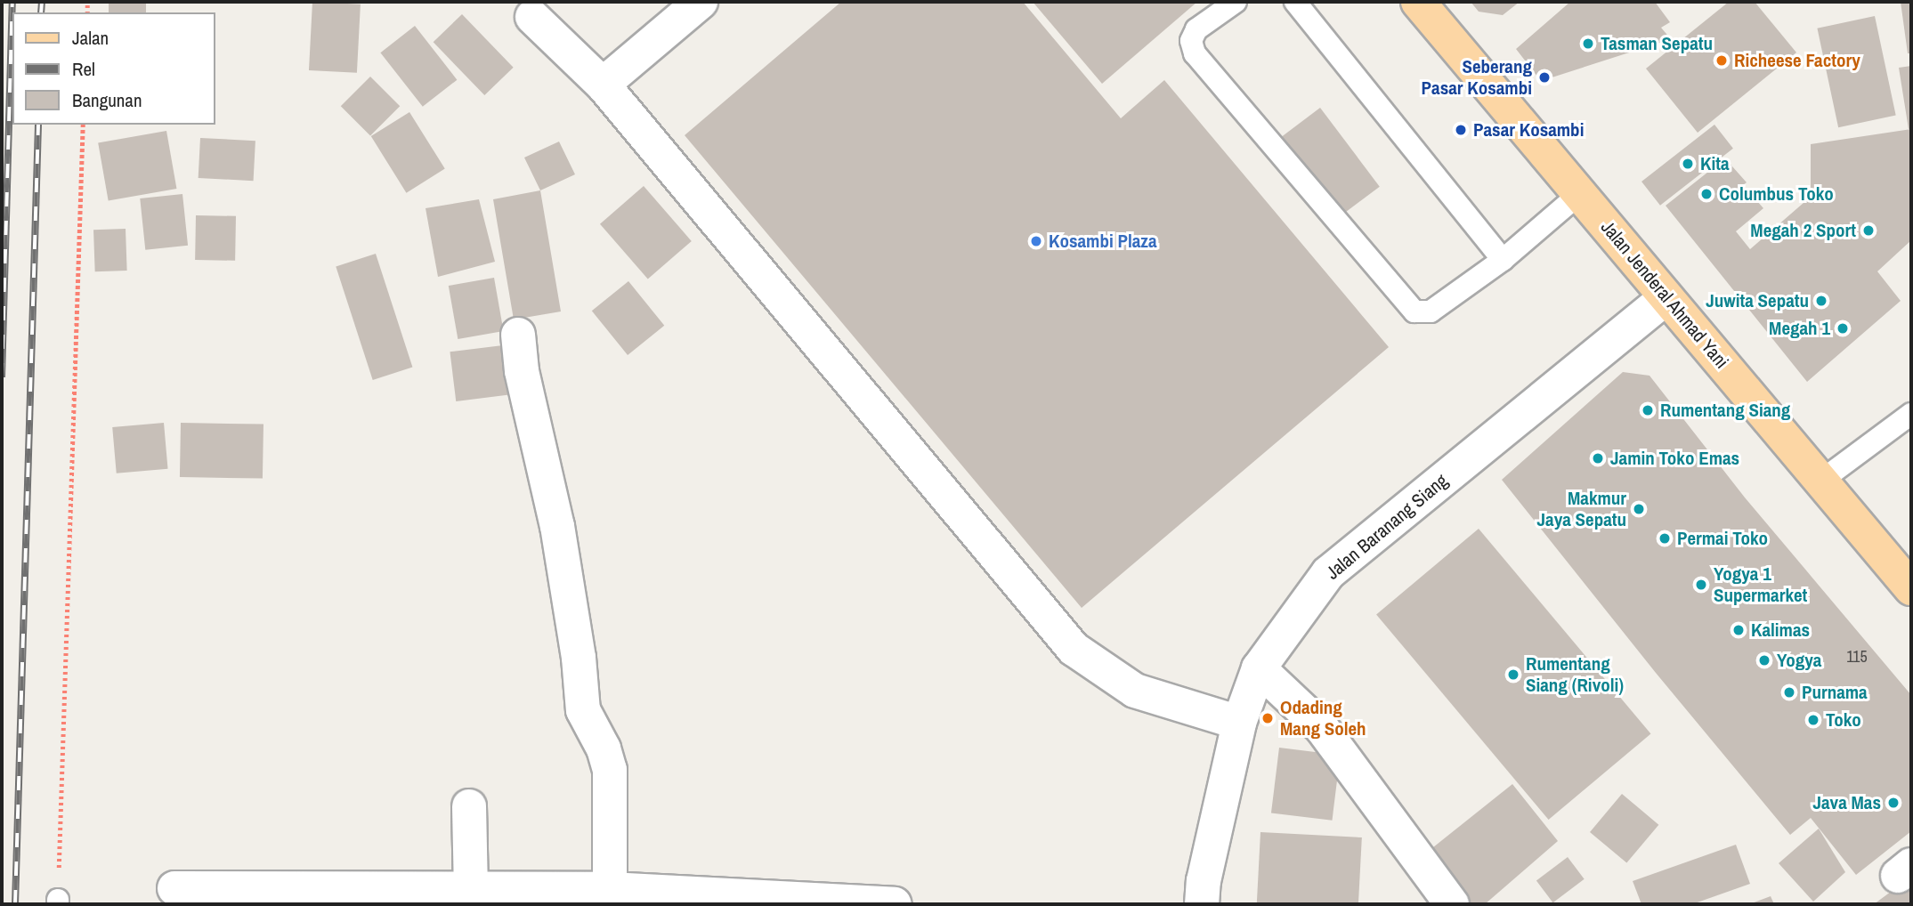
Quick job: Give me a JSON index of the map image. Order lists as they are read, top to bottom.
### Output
{
  "streets": {
    "main road": ["Jalan Jenderal Ahmad Yani"],
    "street": ["Jalan Baranang Siang"]
  },
  "crossings": [
    ["Jalan Jenderal Ahmad Yani", "Jalan Baranang Siang"]
  ],
  "places": [
    "Tasman Sepatu",
    "Richeese Factory",
    "Seberang Pasar Kosambi",
    "Pasar Kosambi",
    "Kita",
    "Columbus Toko",
    "Megah 2 Sport",
    "Kosambi Plaza",
    "Juwita Sepatu",
    "Megah 1",
    "Rumentang Siang",
    "Jamin Toko Emas",
    "Makmur Jaya Sepatu",
    "Permai Toko",
    "Yogya 1 Supermarket",
    "Kalimas",
    "Yogya",
    "Rumentang Siang (Rivoli)",
    "Purnama",
    "Odading Mang Soleh",
    "Toko",
    "Java Mas"
  ],
  "house_numbers": ["115"],
  "legend": ["Jalan", "Rel", "Bangunan"]
}
